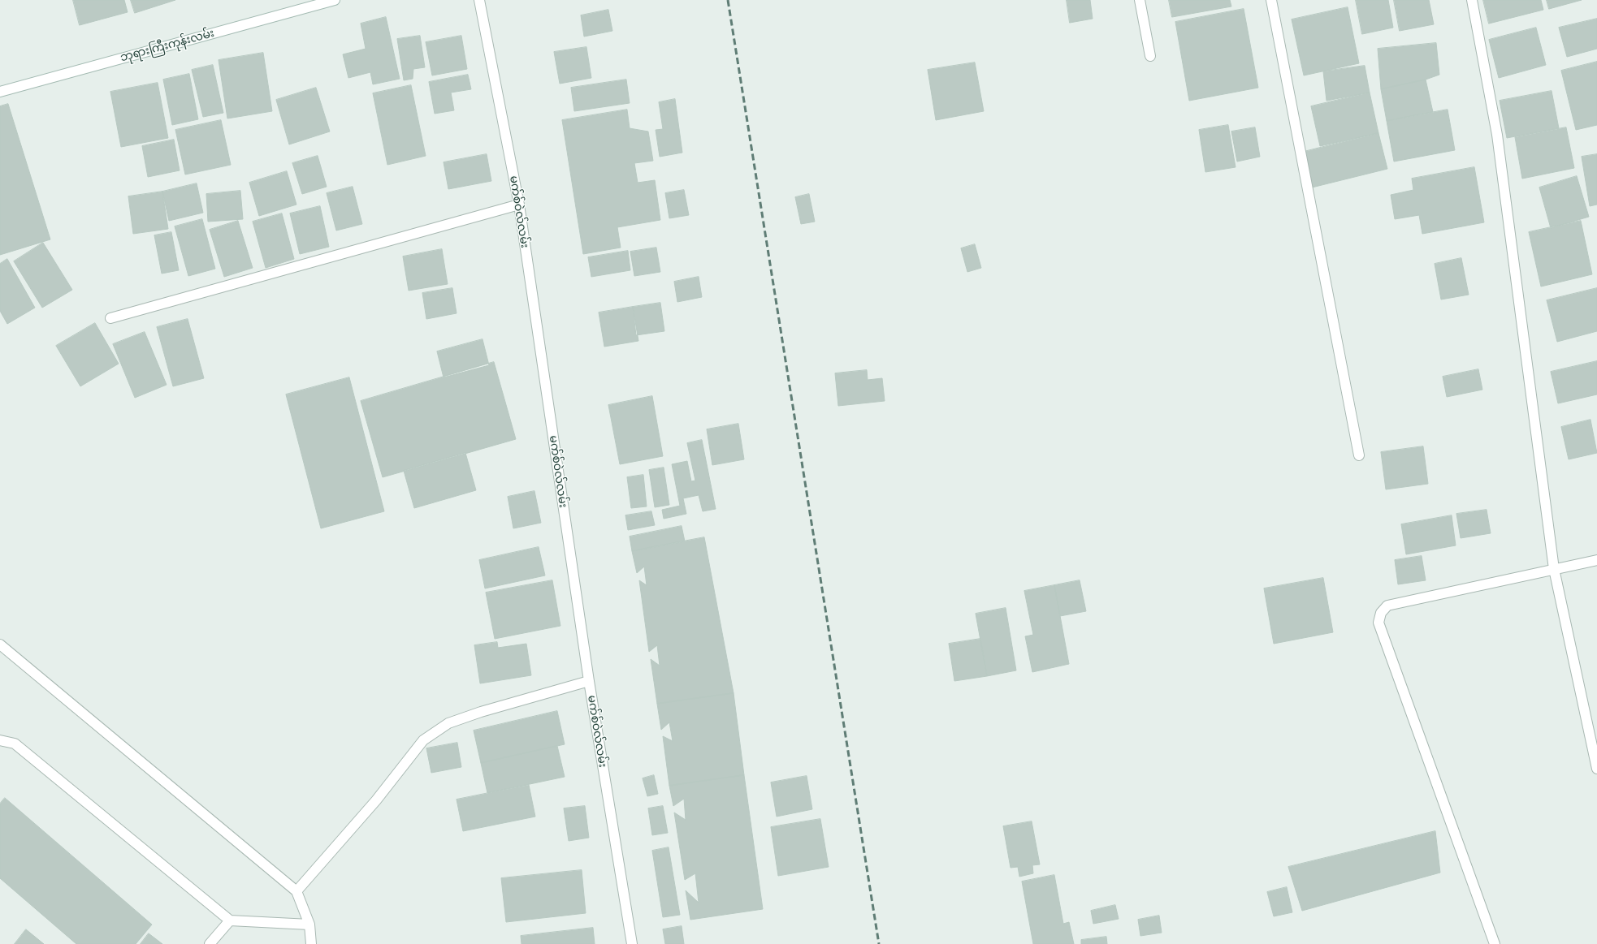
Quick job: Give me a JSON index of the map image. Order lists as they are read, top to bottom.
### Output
{
  "streets": {
    "street": ["ဘုရားကြီးကုန်းလမ်း", "မက်စ်ဝဲလ်လမ်း"]
  }
}
